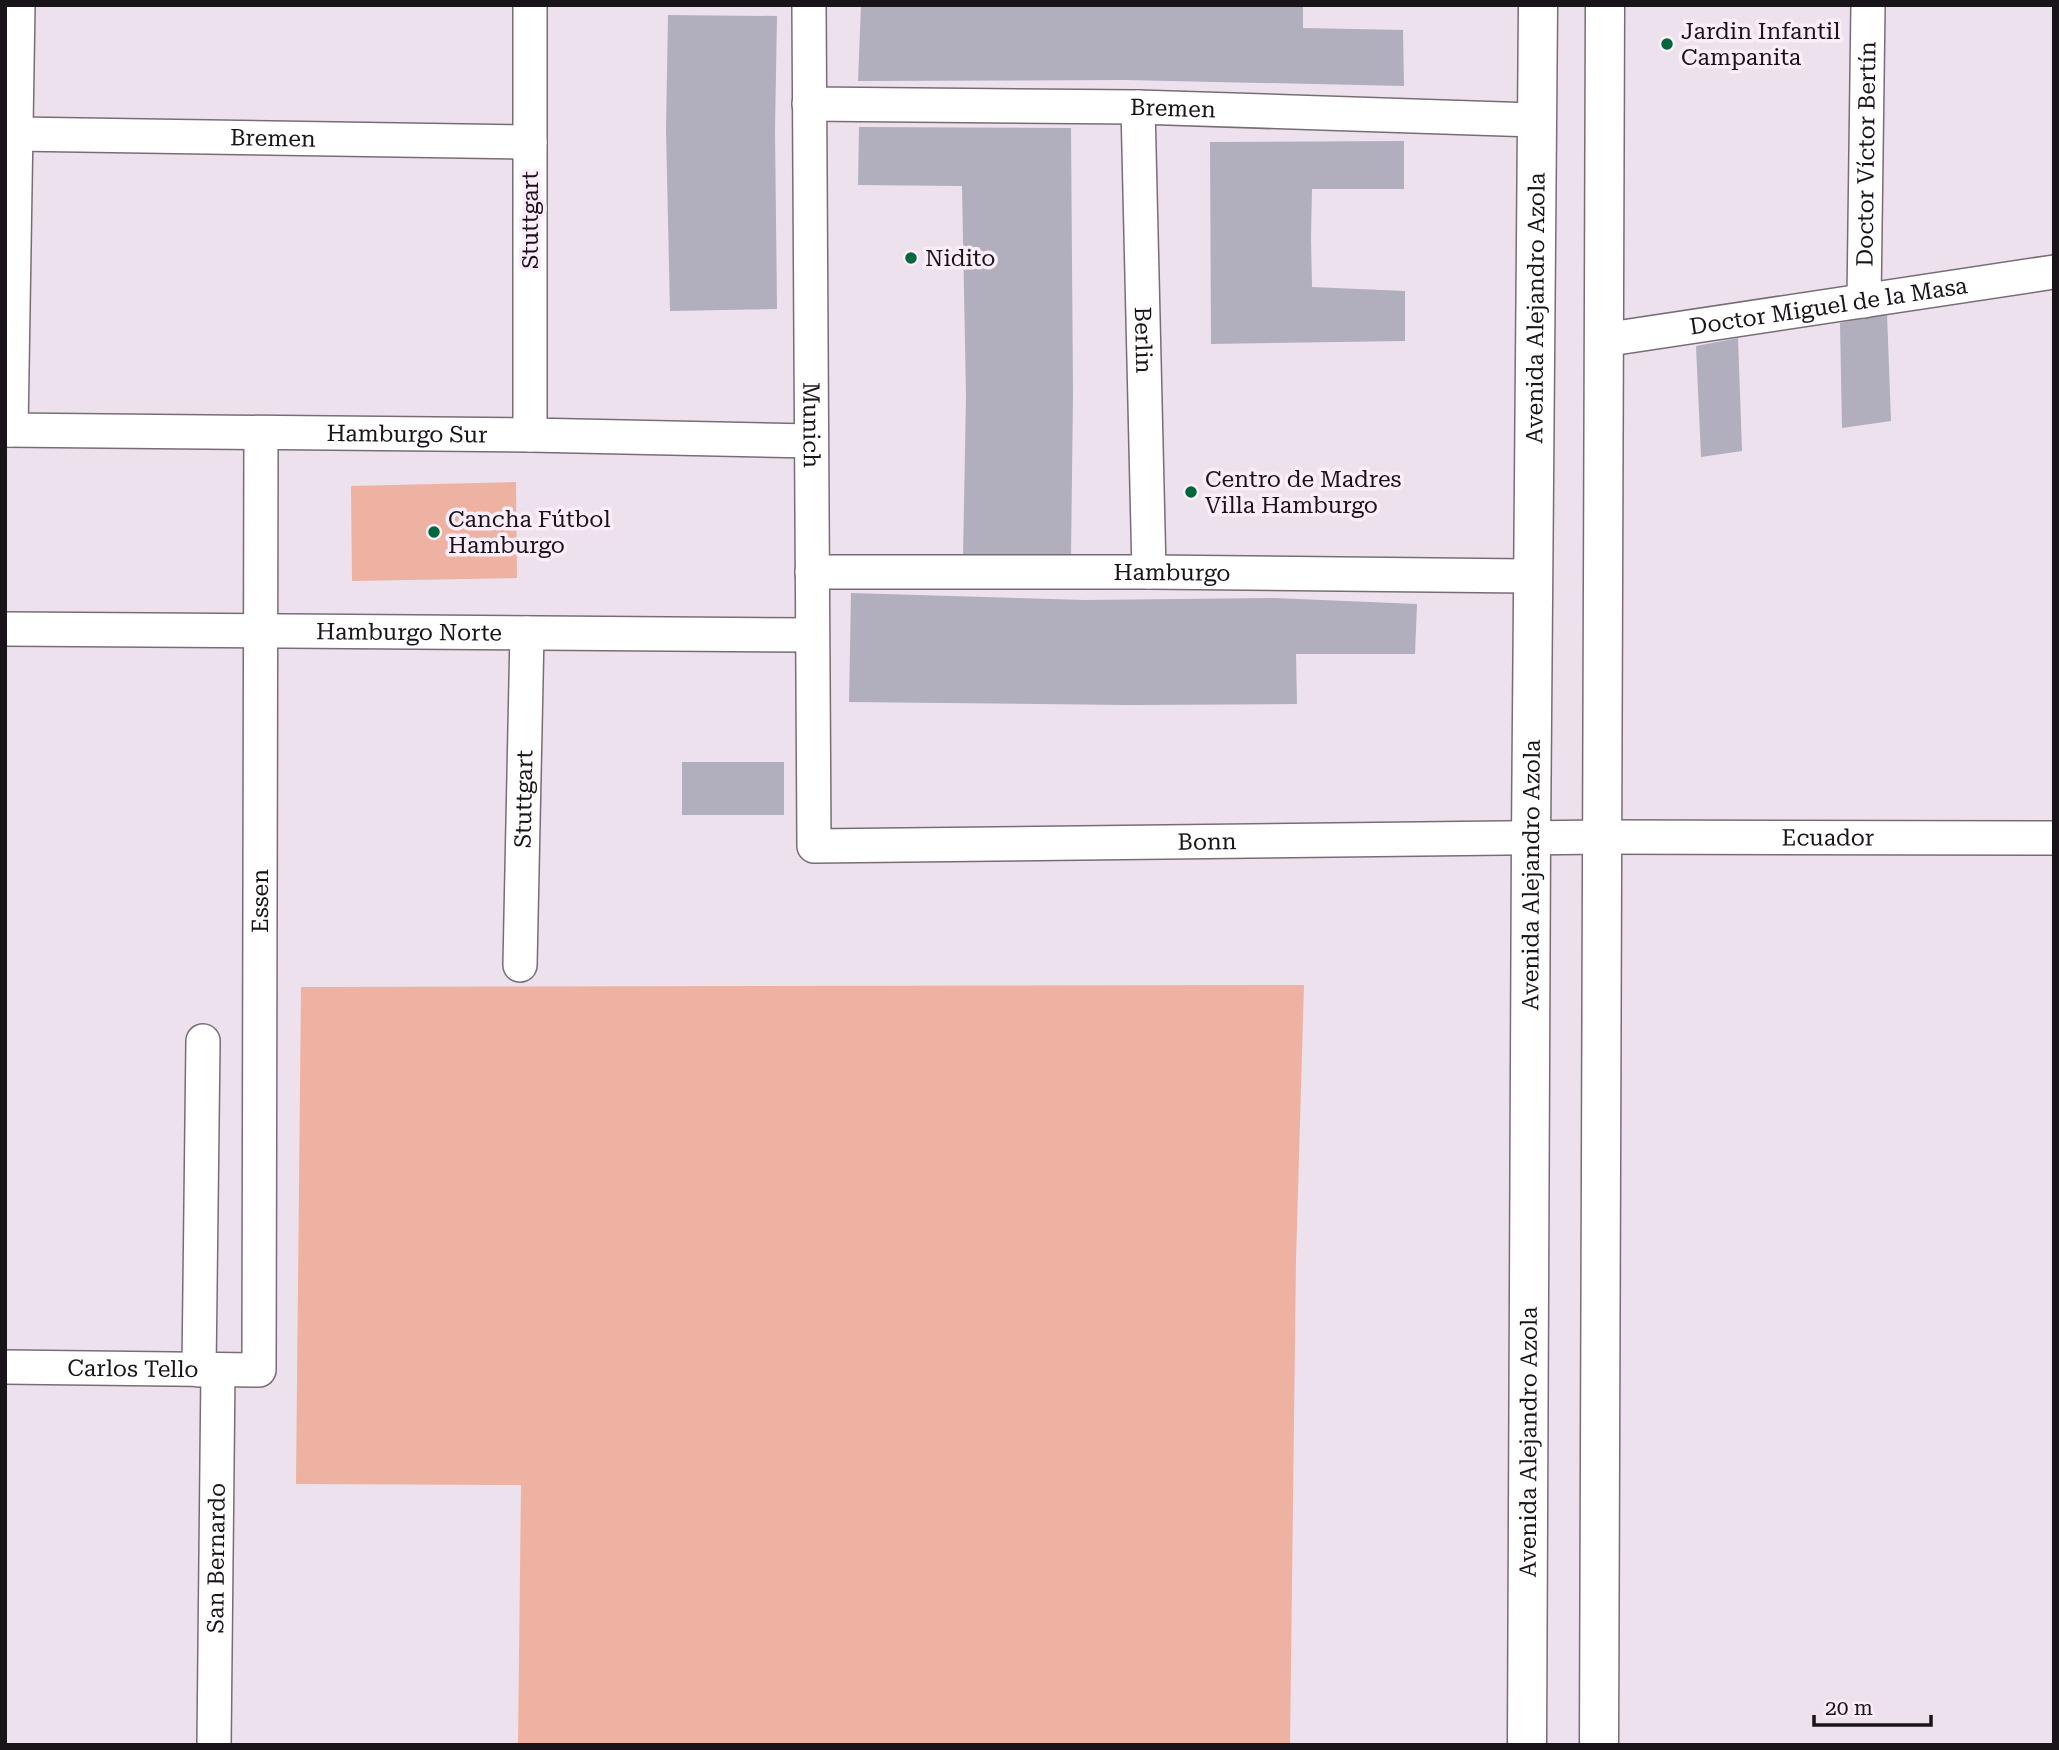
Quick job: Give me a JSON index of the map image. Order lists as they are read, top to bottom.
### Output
{
  "streets": {
    "main road": ["Avenida Alejandro Azola"],
    "street": [
      "Bremen",
      "Doctor Víctor Bertín",
      "Stuttgart",
      "Doctor Miguel de la Masa",
      "Berlin",
      "Munich",
      "Hamburgo Sur",
      "Hamburgo",
      "Hamburgo Norte",
      "Ecuador",
      "Bonn",
      "Essen",
      "Carlos Tello",
      "San Bernardo"
    ]
  },
  "crossings": [
    ["Bremen", "Stuttgart"],
    ["Bremen", "Avenida Alejandro Azola"],
    ["Bremen", "Berlin"],
    ["Bremen", "Munich"],
    ["Doctor Víctor Bertín", "Doctor Miguel de la Masa"],
    ["Stuttgart", "Hamburgo Sur"],
    ["Stuttgart", "Hamburgo Norte"],
    ["Avenida Alejandro Azola", "Hamburgo"],
    ["Avenida Alejandro Azola", "Bonn"],
    ["Berlin", "Hamburgo"],
    ["Munich", "Hamburgo Sur"],
    ["Munich", "Hamburgo"],
    ["Munich", "Hamburgo Norte"],
    ["Munich", "Bonn"],
    ["Hamburgo Sur", "Essen"],
    ["Hamburgo Norte", "Essen"],
    ["Ecuador", "Bonn"],
    ["Essen", "Carlos Tello"],
    ["Carlos Tello", "San Bernardo"]
  ],
  "places": [
    "Jardin Infantil Campanita",
    "Nidito",
    "Centro de Madres Villa Hamburgo",
    "Cancha Fútbol Hamburgo"
  ],
  "scale_bar": "20 m"
}
